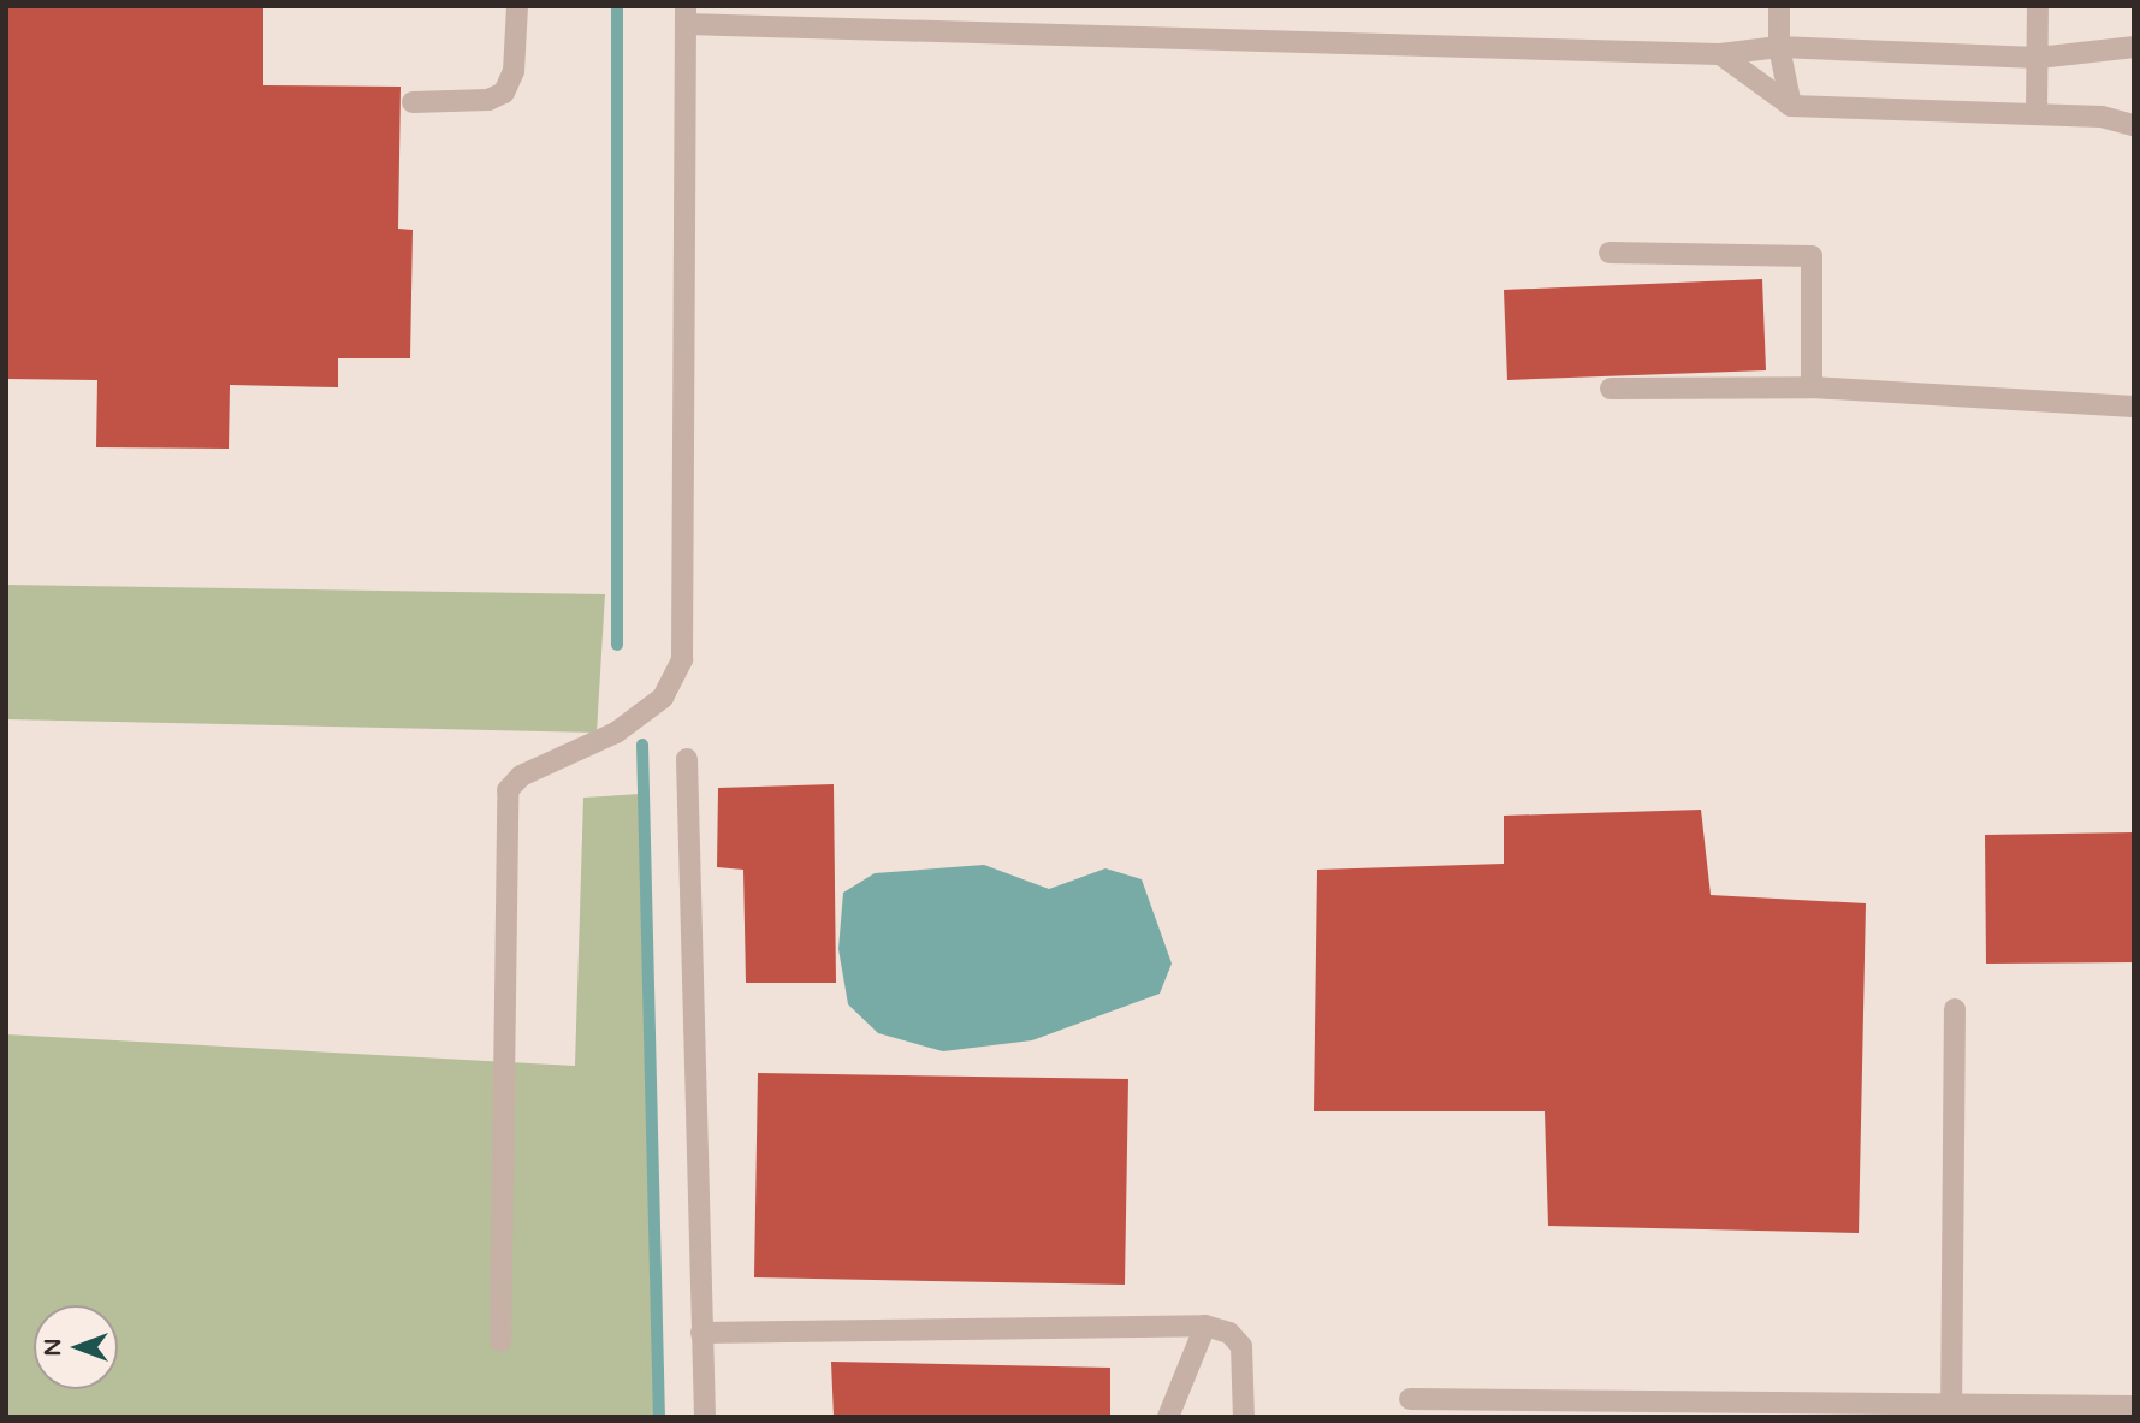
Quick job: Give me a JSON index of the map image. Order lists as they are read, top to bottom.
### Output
{
  "north": "left"
}
